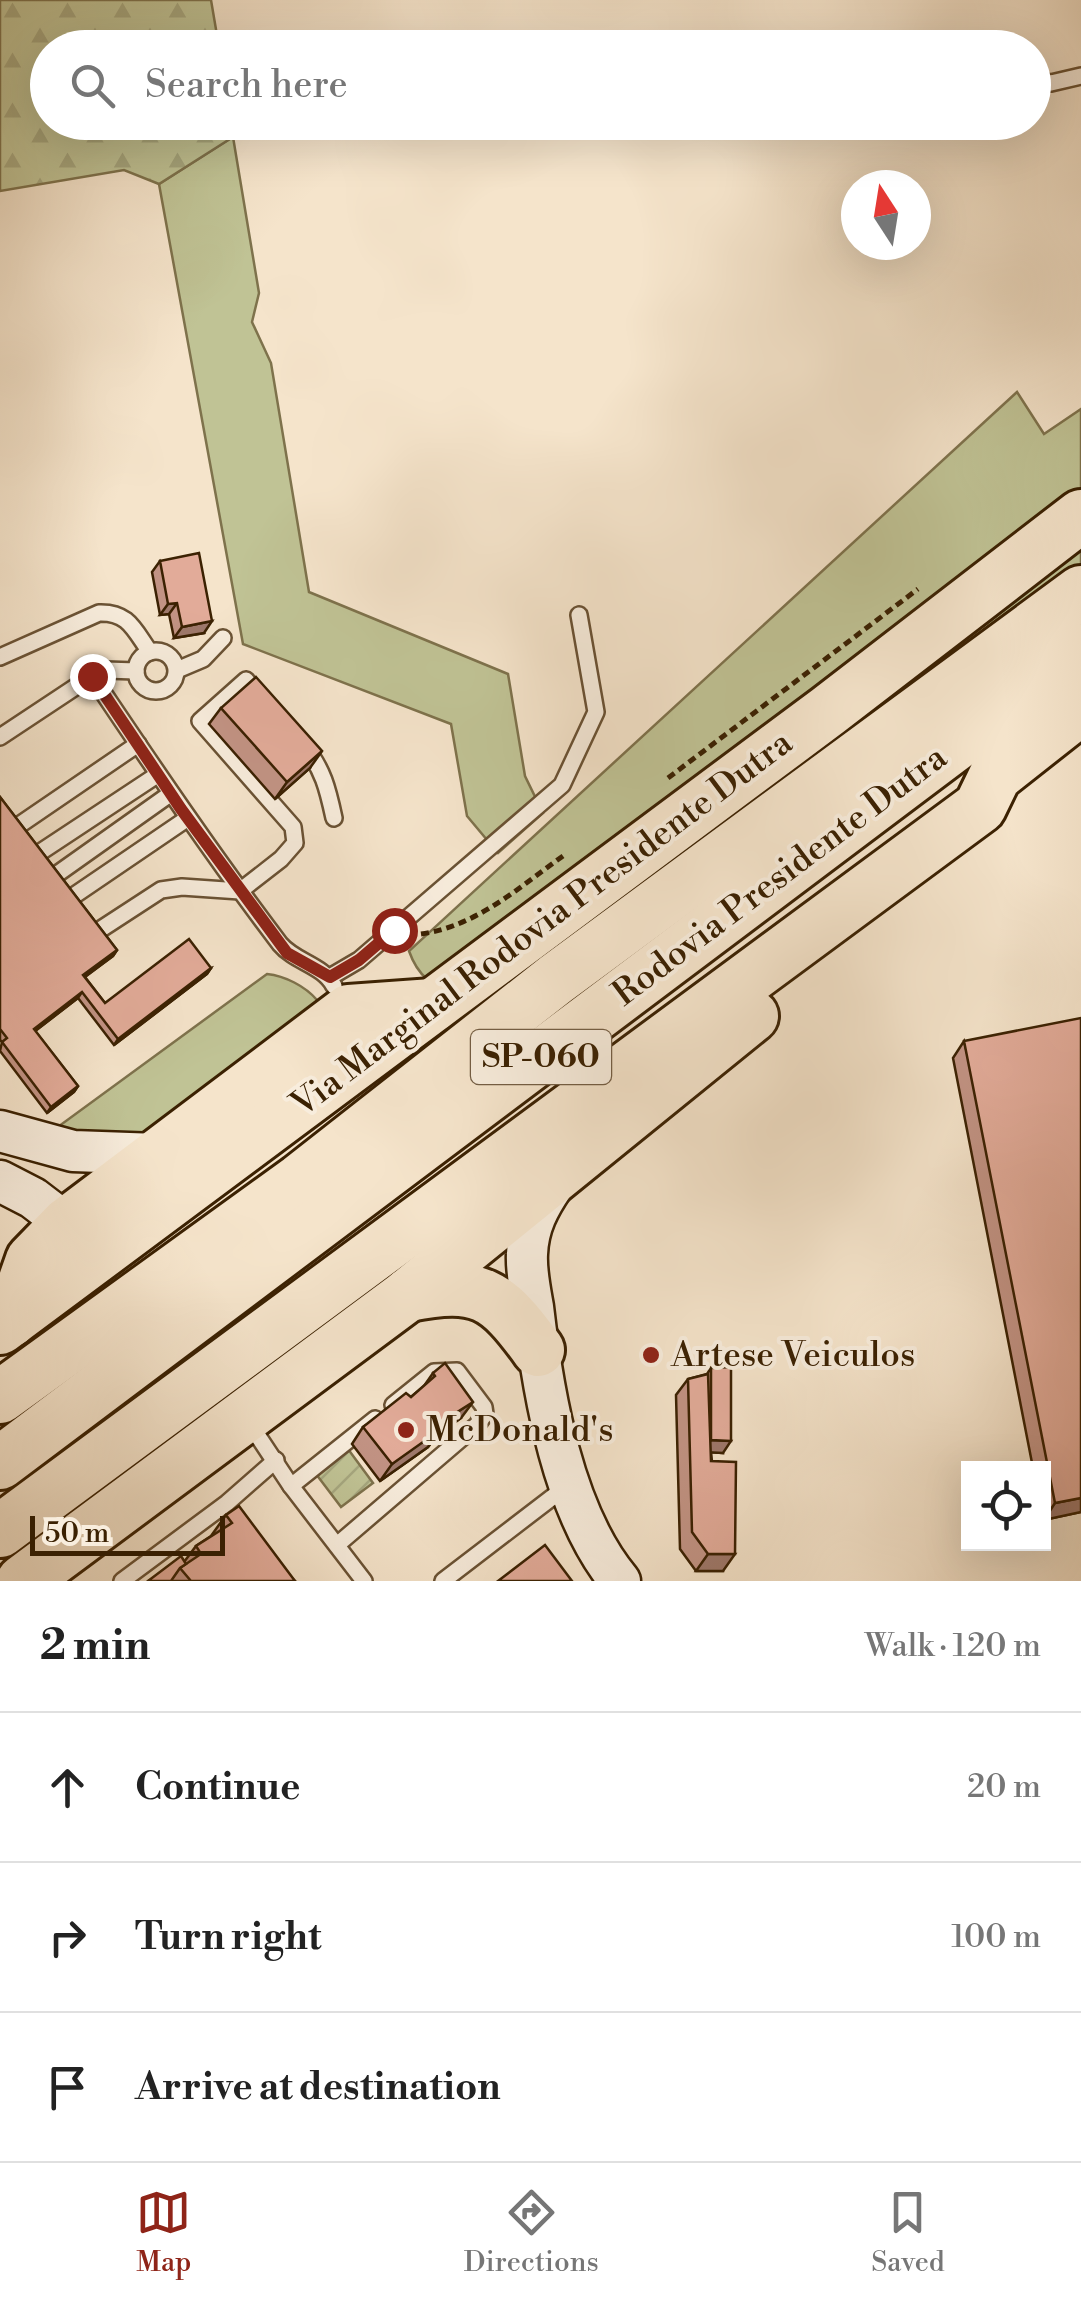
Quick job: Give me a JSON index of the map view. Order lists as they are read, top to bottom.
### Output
{
  "streets": {
    "highway": ["Rodovia Presidente Dutra", "Via Marginal Rodovia Presidente Dutra", "SP-060"]
  },
  "places": ["Artese Veiculos", "McDonald's"],
  "scale_bar": "50 m",
  "north": "top",
  "page": {
    "search": "Search here",
    "scale": "50 m",
    "heading": ["2 min", "Walk · 120 m"],
    "list": [
      ["Continue", "20 m"],
      ["Turn right", "100 m"],
      "Arrive at destination"
    ],
    "nav": ["Map", "Directions", "Saved"]
  }
}
